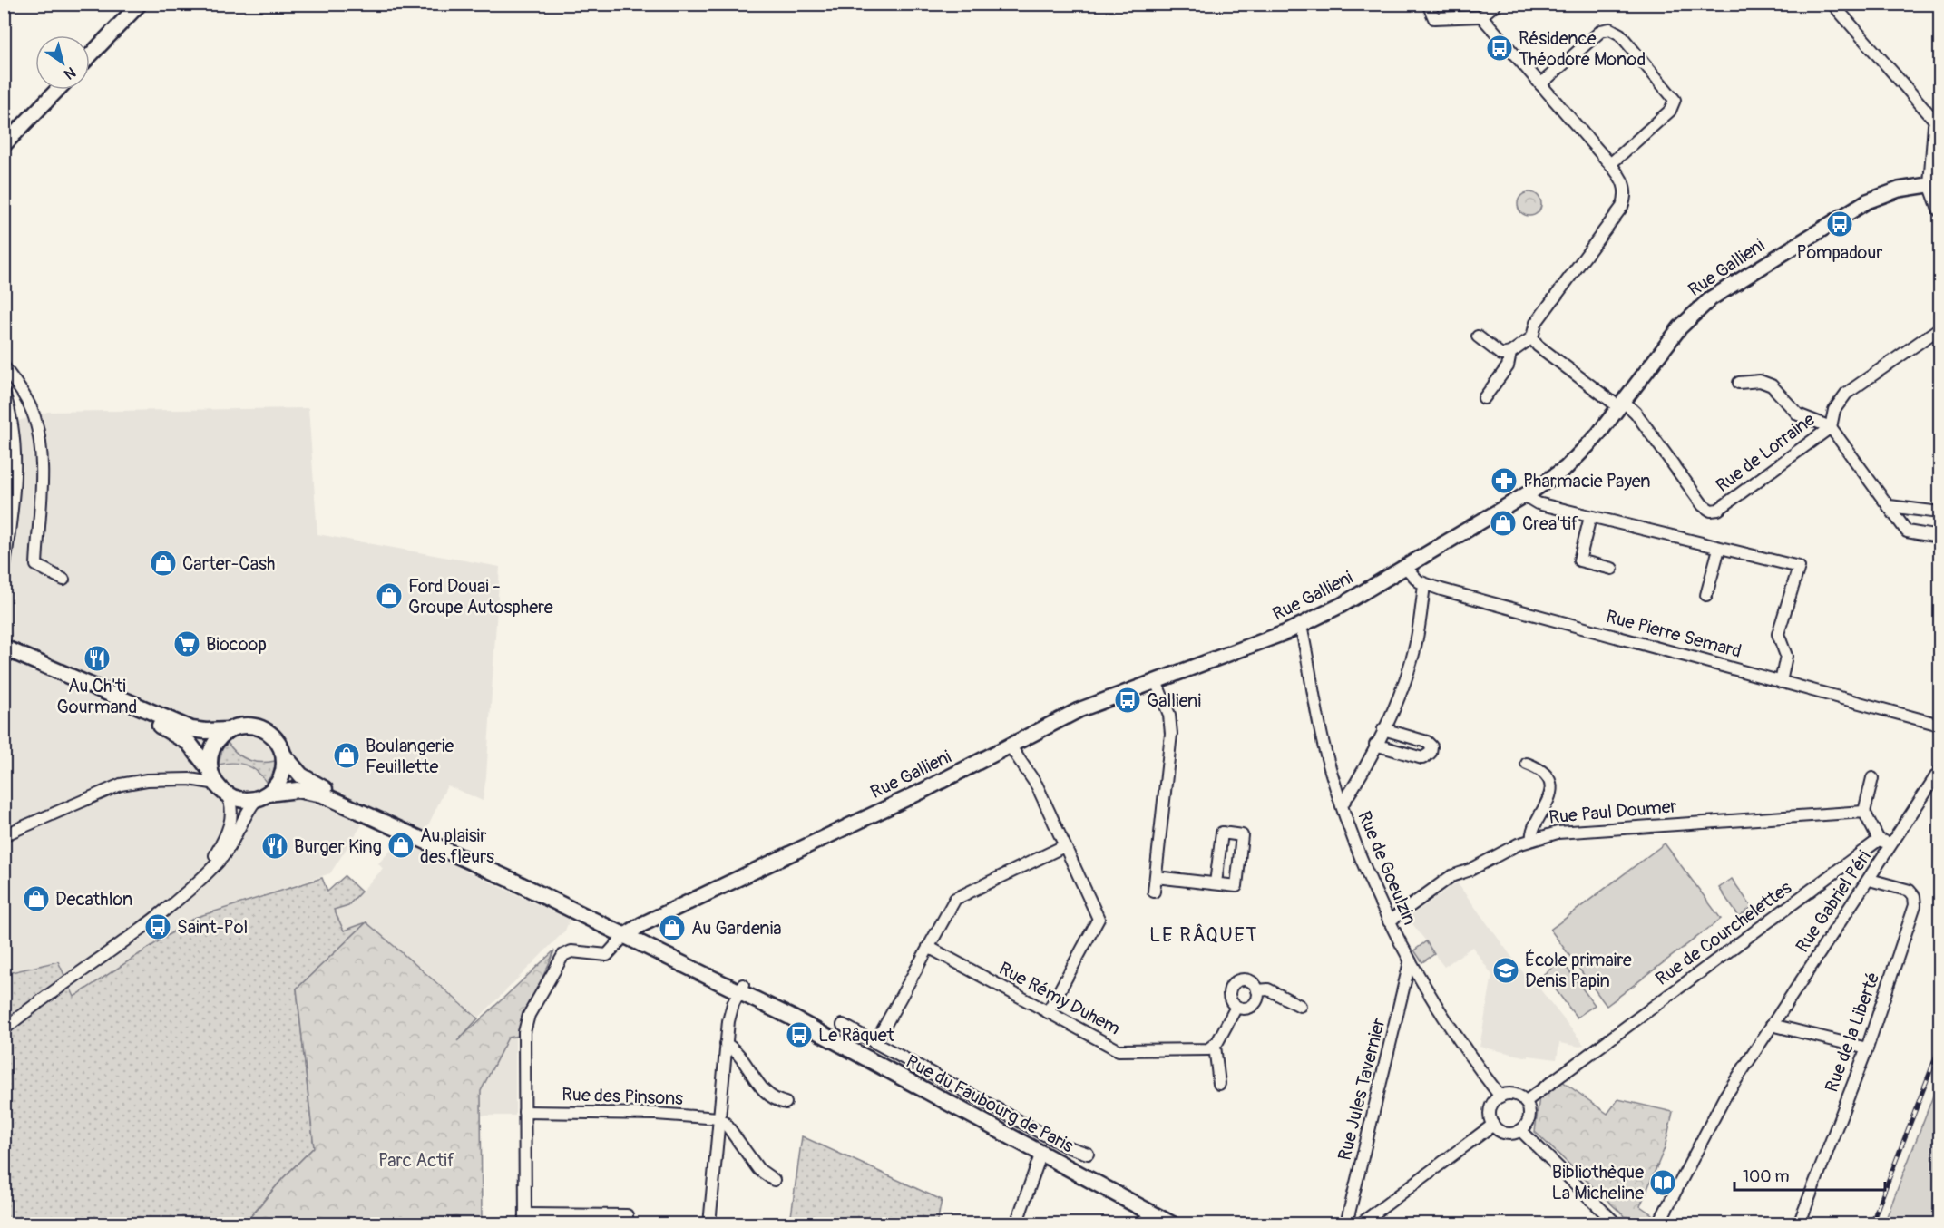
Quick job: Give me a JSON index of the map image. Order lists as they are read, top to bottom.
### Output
{
  "streets": {
    "main road": ["Rue du Faubourg de Paris"],
    "street": [
      "Rue Gallieni",
      "Rue de Lorraine",
      "Rue Pierre Semard",
      "Rue Paul Doumer",
      "Rue de Goeulzin",
      "Rue Gabriel Péri",
      "Rue de Courchelettes",
      "Rue Rémy Duhem",
      "Rue de la Liberté",
      "Rue Jules Tavernier",
      "Rue des Pinsons"
    ]
  },
  "crossings": [
    ["Rue Gallieni", "Rue de Lorraine"],
    ["Rue Gallieni", "Rue Pierre Semard"],
    ["Rue Gallieni", "Rue de Goeulzin"],
    ["Rue Gallieni", "Rue du Faubourg de Paris"],
    ["Rue Paul Doumer", "Rue de Goeulzin"],
    ["Rue de Goeulzin", "Rue de Courchelettes"],
    ["Rue de Goeulzin", "Rue Jules Tavernier"],
    ["Rue Gabriel Péri", "Rue de la Liberté"]
  ],
  "districts": ["LE RÂQUET"],
  "parks": ["Parc Actif"],
  "places": {
    "bus stop": [
      "Résidence Théodore Monod",
      "Pompadour",
      "Gallieni",
      "Saint-Pol",
      "Le Râquet"
    ],
    "pharmacy": ["Pharmacie Payen"],
    "shop": [
      "Crea'tif",
      "Carter-Cash",
      "Ford Douai - Groupe Autosphere",
      "Boulangerie Feuillette",
      "Au plaisir des fleurs",
      "Decathlon",
      "Au Gardenia"
    ],
    "supermarket": ["Biocoop"],
    "restaurant": ["Au Ch'ti Gourmand", "Burger King"],
    "school or university": ["École primaire Denis Papin"],
    "library": ["Bibliothèque La Micheline"]
  },
  "scale_bar": "100 m",
  "north": "bottom right"
}
